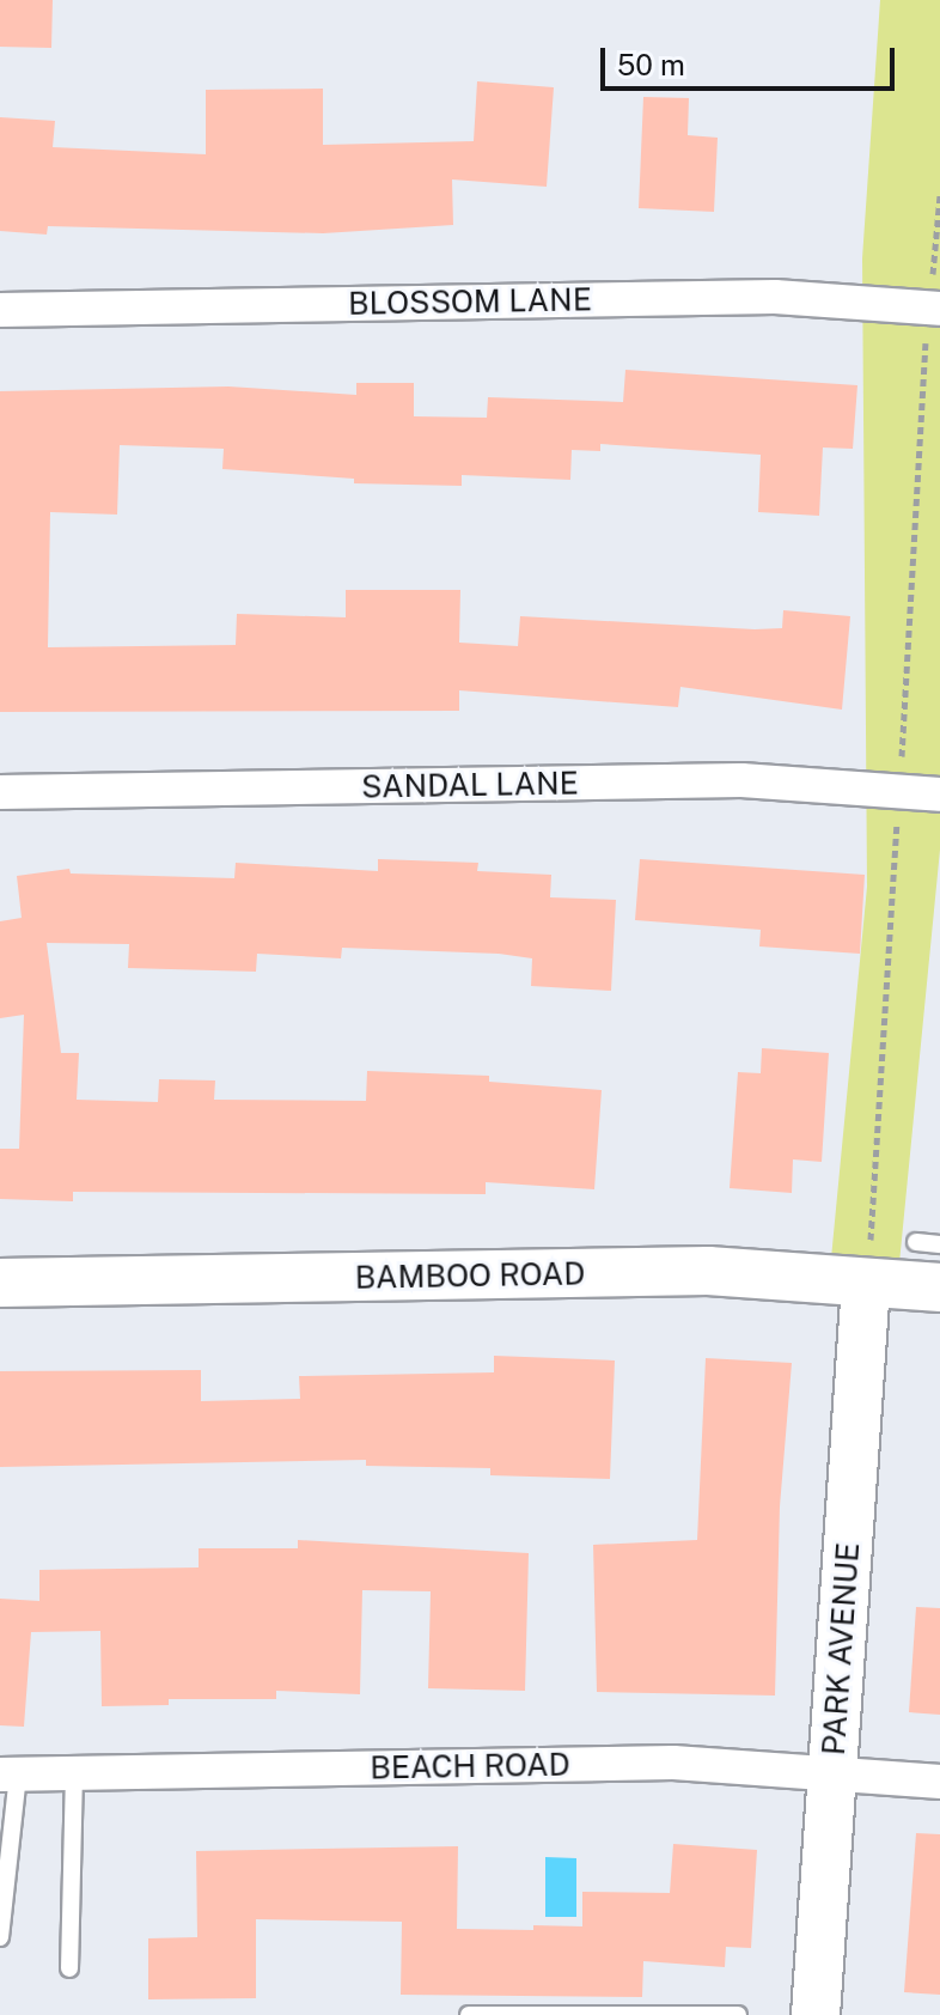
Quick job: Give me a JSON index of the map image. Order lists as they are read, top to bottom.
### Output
{
  "streets": {
    "street": [
      "BLOSSOM LANE",
      "SANDAL LANE",
      "BAMBOO ROAD",
      "PARK AVENUE",
      "BEACH ROAD"
    ]
  },
  "crossings": [
    ["BAMBOO ROAD", "PARK AVENUE"],
    ["PARK AVENUE", "BEACH ROAD"]
  ],
  "scale_bar": "50 m"
}
